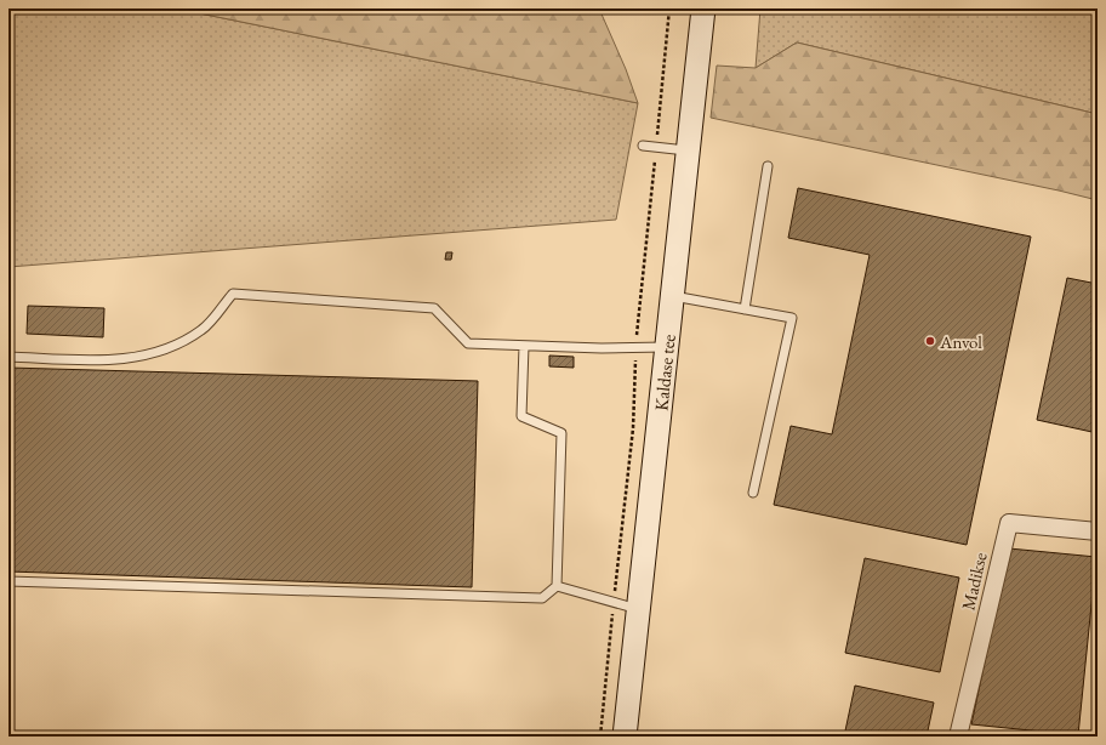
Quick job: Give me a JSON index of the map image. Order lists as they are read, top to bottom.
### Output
{
  "streets": {
    "street": ["Kaldase tee", "Madikse"]
  },
  "places": ["Anvol"]
}
